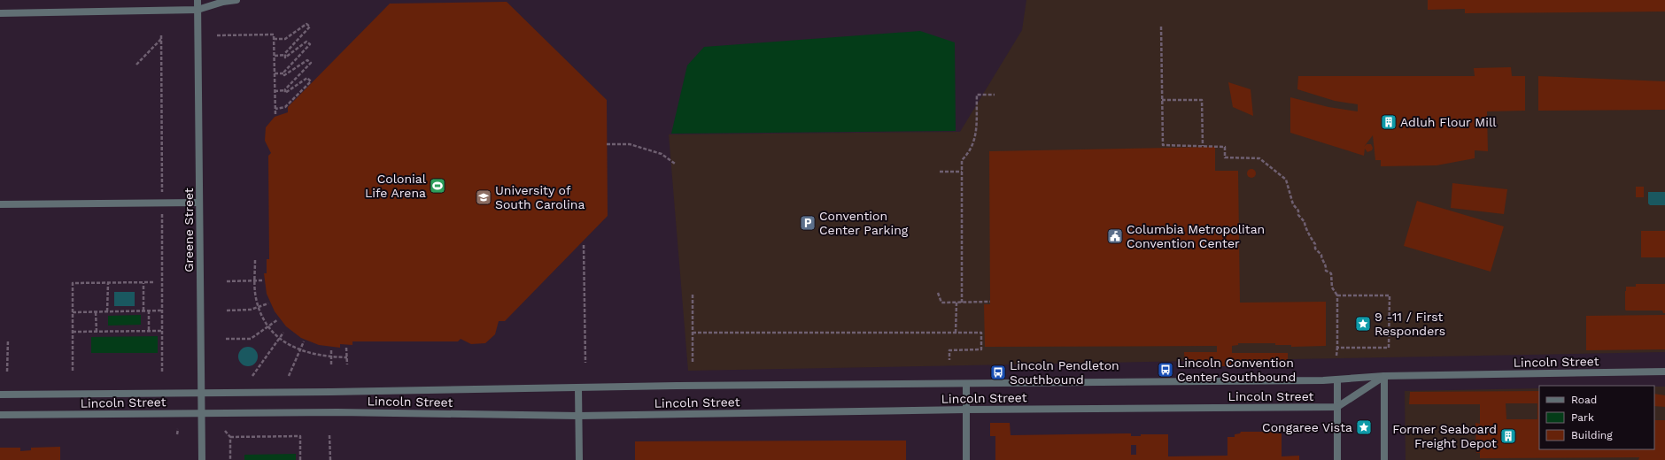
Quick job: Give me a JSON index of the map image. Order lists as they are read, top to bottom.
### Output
{
  "streets": {
    "street": ["Greene Street", "Lincoln Street"]
  },
  "crossings": [
    ["Greene Street", "Lincoln Street"]
  ],
  "places": {
    "building": ["Adluh Flour Mill", "Former Seaboard Freight Depot"],
    "sports": ["Colonial Life Arena"],
    "school or university": ["University of South Carolina"],
    "parking": ["Convention Center Parking"],
    "public building": ["Columbia Metropolitan Convention Center"],
    "place": ["9 -11 / First Responders", "Congaree Vista"],
    "bus stop": ["Lincoln Convention Center Southbound", "Lincoln Pendleton Southbound"]
  },
  "legend": ["Road", "Park", "Building"]
}
